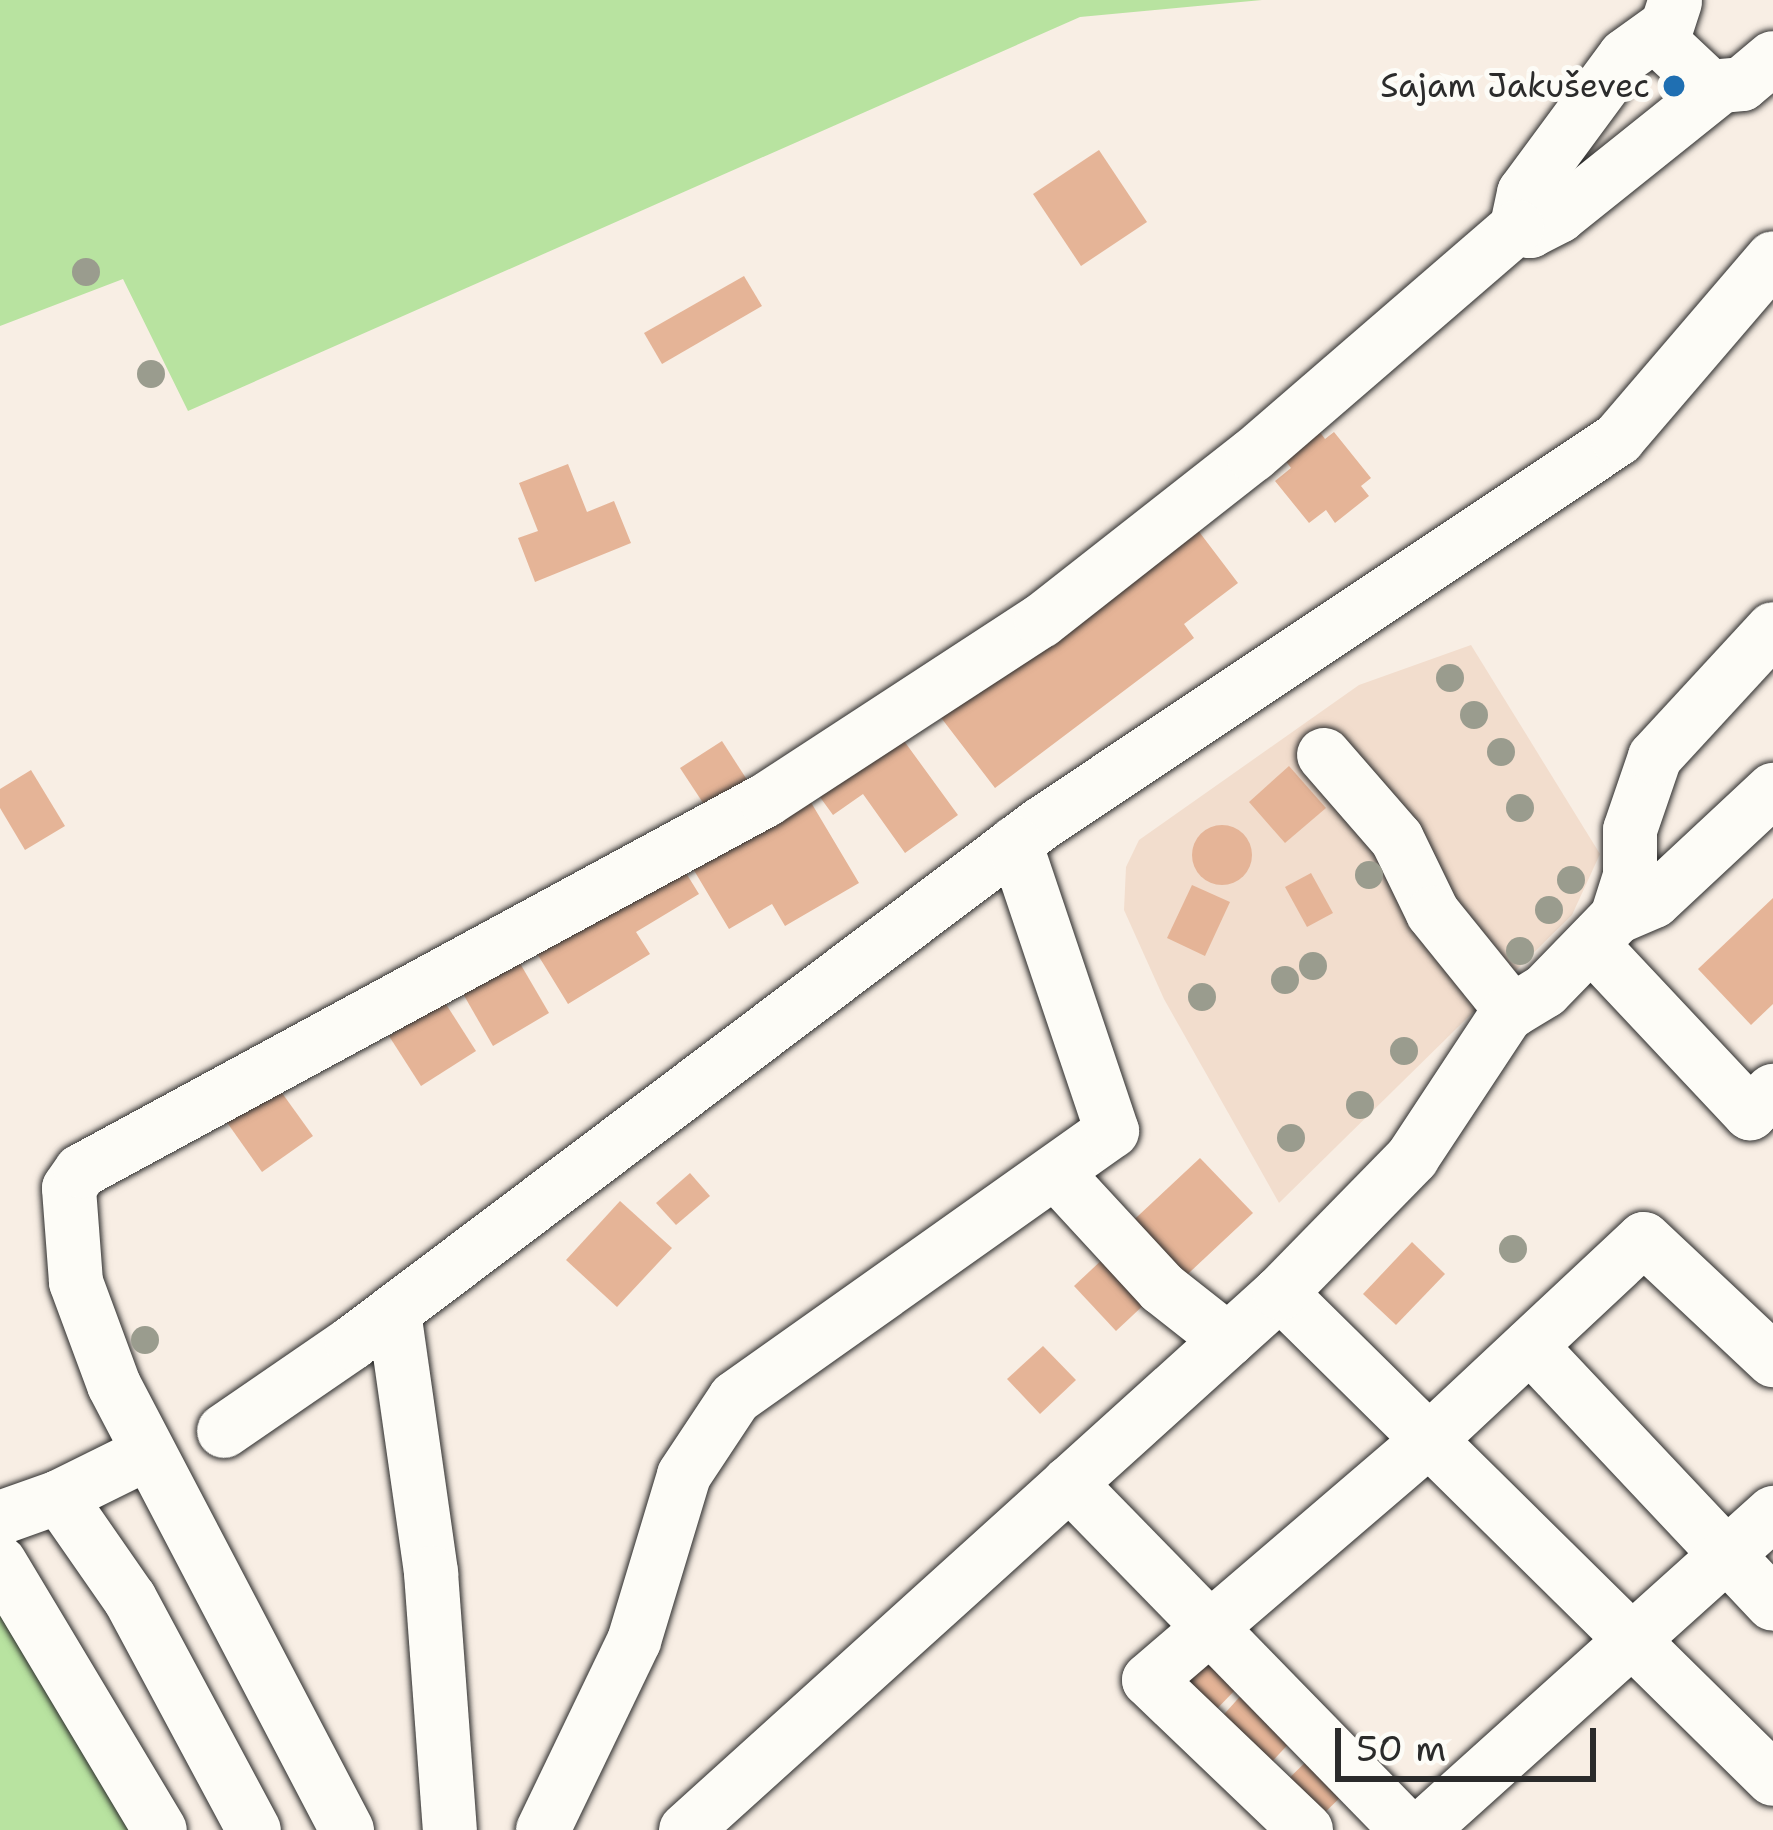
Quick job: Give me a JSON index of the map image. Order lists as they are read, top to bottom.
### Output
{
  "places": ["Sajam Jakuševec"],
  "scale_bar": "50 m"
}
